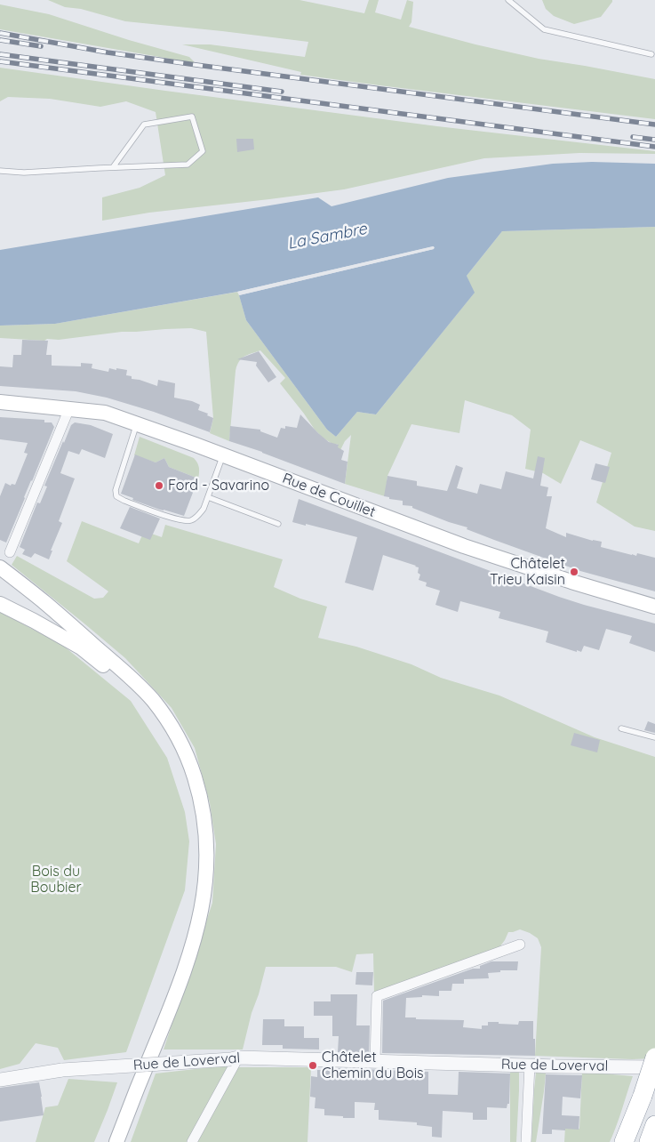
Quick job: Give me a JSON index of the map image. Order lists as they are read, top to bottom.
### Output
{
  "streets": {
    "main road": ["Rue de Couillet"],
    "street": ["Rue de Loverval"]
  },
  "water": ["La Sambre"],
  "parks": ["Bois du Boubier"],
  "places": ["Ford - Savarino", "Châtelet Trieu Kaisin", "Châtelet Chemin du Bois"]
}
